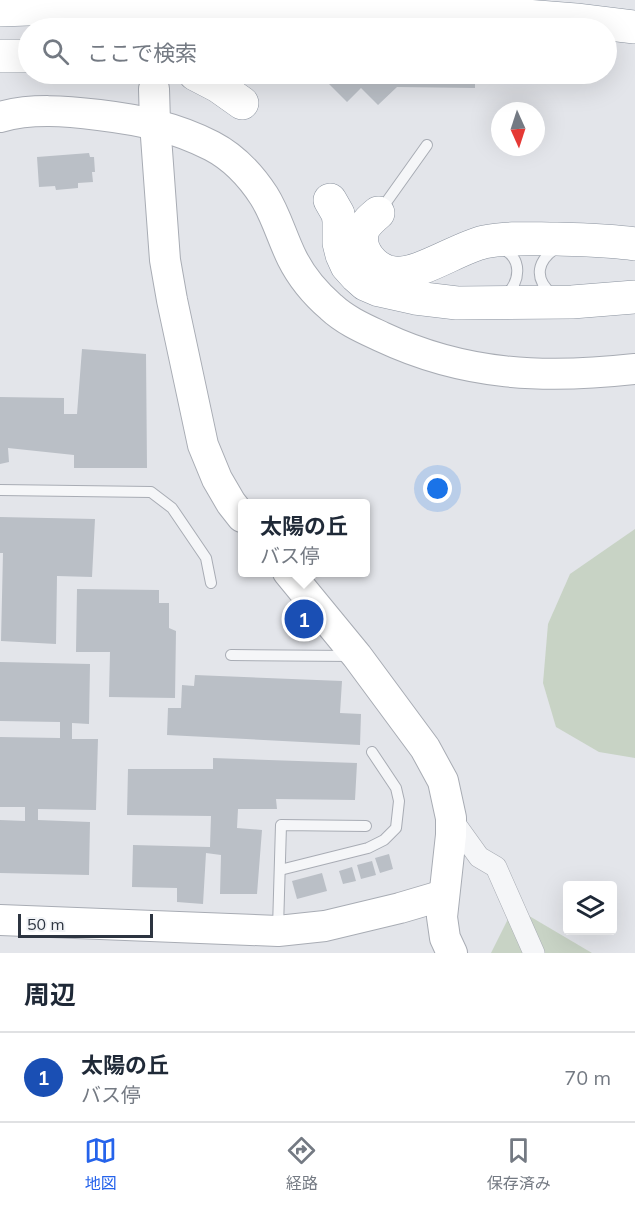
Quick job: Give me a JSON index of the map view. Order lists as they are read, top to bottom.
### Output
{
  "scale_bar": "50 m",
  "north": "bottom",
  "page": {
    "search": "ここで検索",
    "popup": ["太陽の丘", "バス停"],
    "pins": "1",
    "scale": "50 m",
    "heading": "周辺",
    "list": [
      {
        "mark": "1",
        "name": "太陽の丘",
        "note": "バス停",
        "value": "70 m"
      }
    ],
    "nav": ["地図", "経路", "保存済み"]
  }
}
